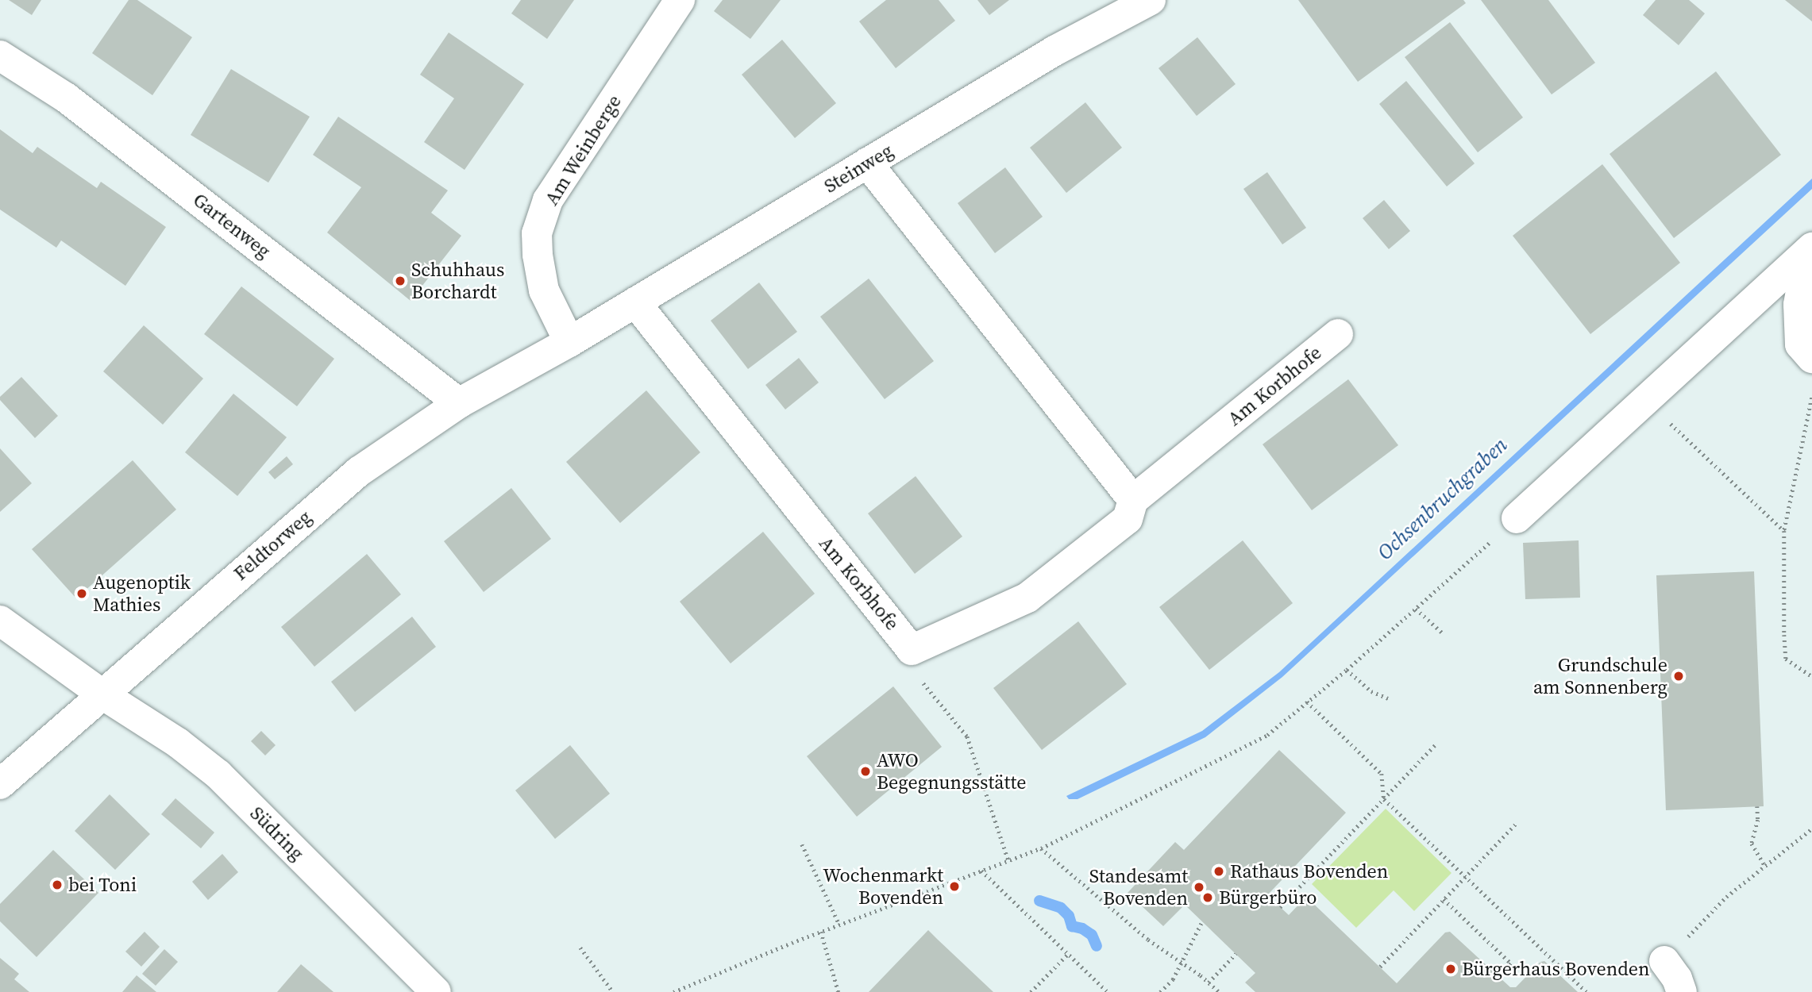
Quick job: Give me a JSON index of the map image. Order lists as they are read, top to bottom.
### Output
{
  "streets": {
    "street": [
      "Am Weinberge",
      "Steinweg",
      "Gartenweg",
      "Am Korbhofe",
      "Feldtorweg",
      "Südring"
    ]
  },
  "crossings": [
    ["Am Weinberge", "Steinweg"],
    ["Am Weinberge", "Feldtorweg"],
    ["Steinweg", "Am Korbhofe"],
    ["Steinweg", "Feldtorweg"],
    ["Gartenweg", "Feldtorweg"],
    ["Feldtorweg", "Südring"]
  ],
  "water": ["Ochsenbruchgraben"],
  "places": [
    "Schuhhaus Borchardt",
    "Augenoptik Mathies",
    "Grundschule am Sonnenberg",
    "AWO Begegnungsstätte",
    "Rathaus Bovenden",
    "bei Toni",
    "Wochenmarkt Bovenden",
    "Standesamt Bovenden",
    "Bürgerbüro",
    "Bürgerhaus Bovenden"
  ]
}
